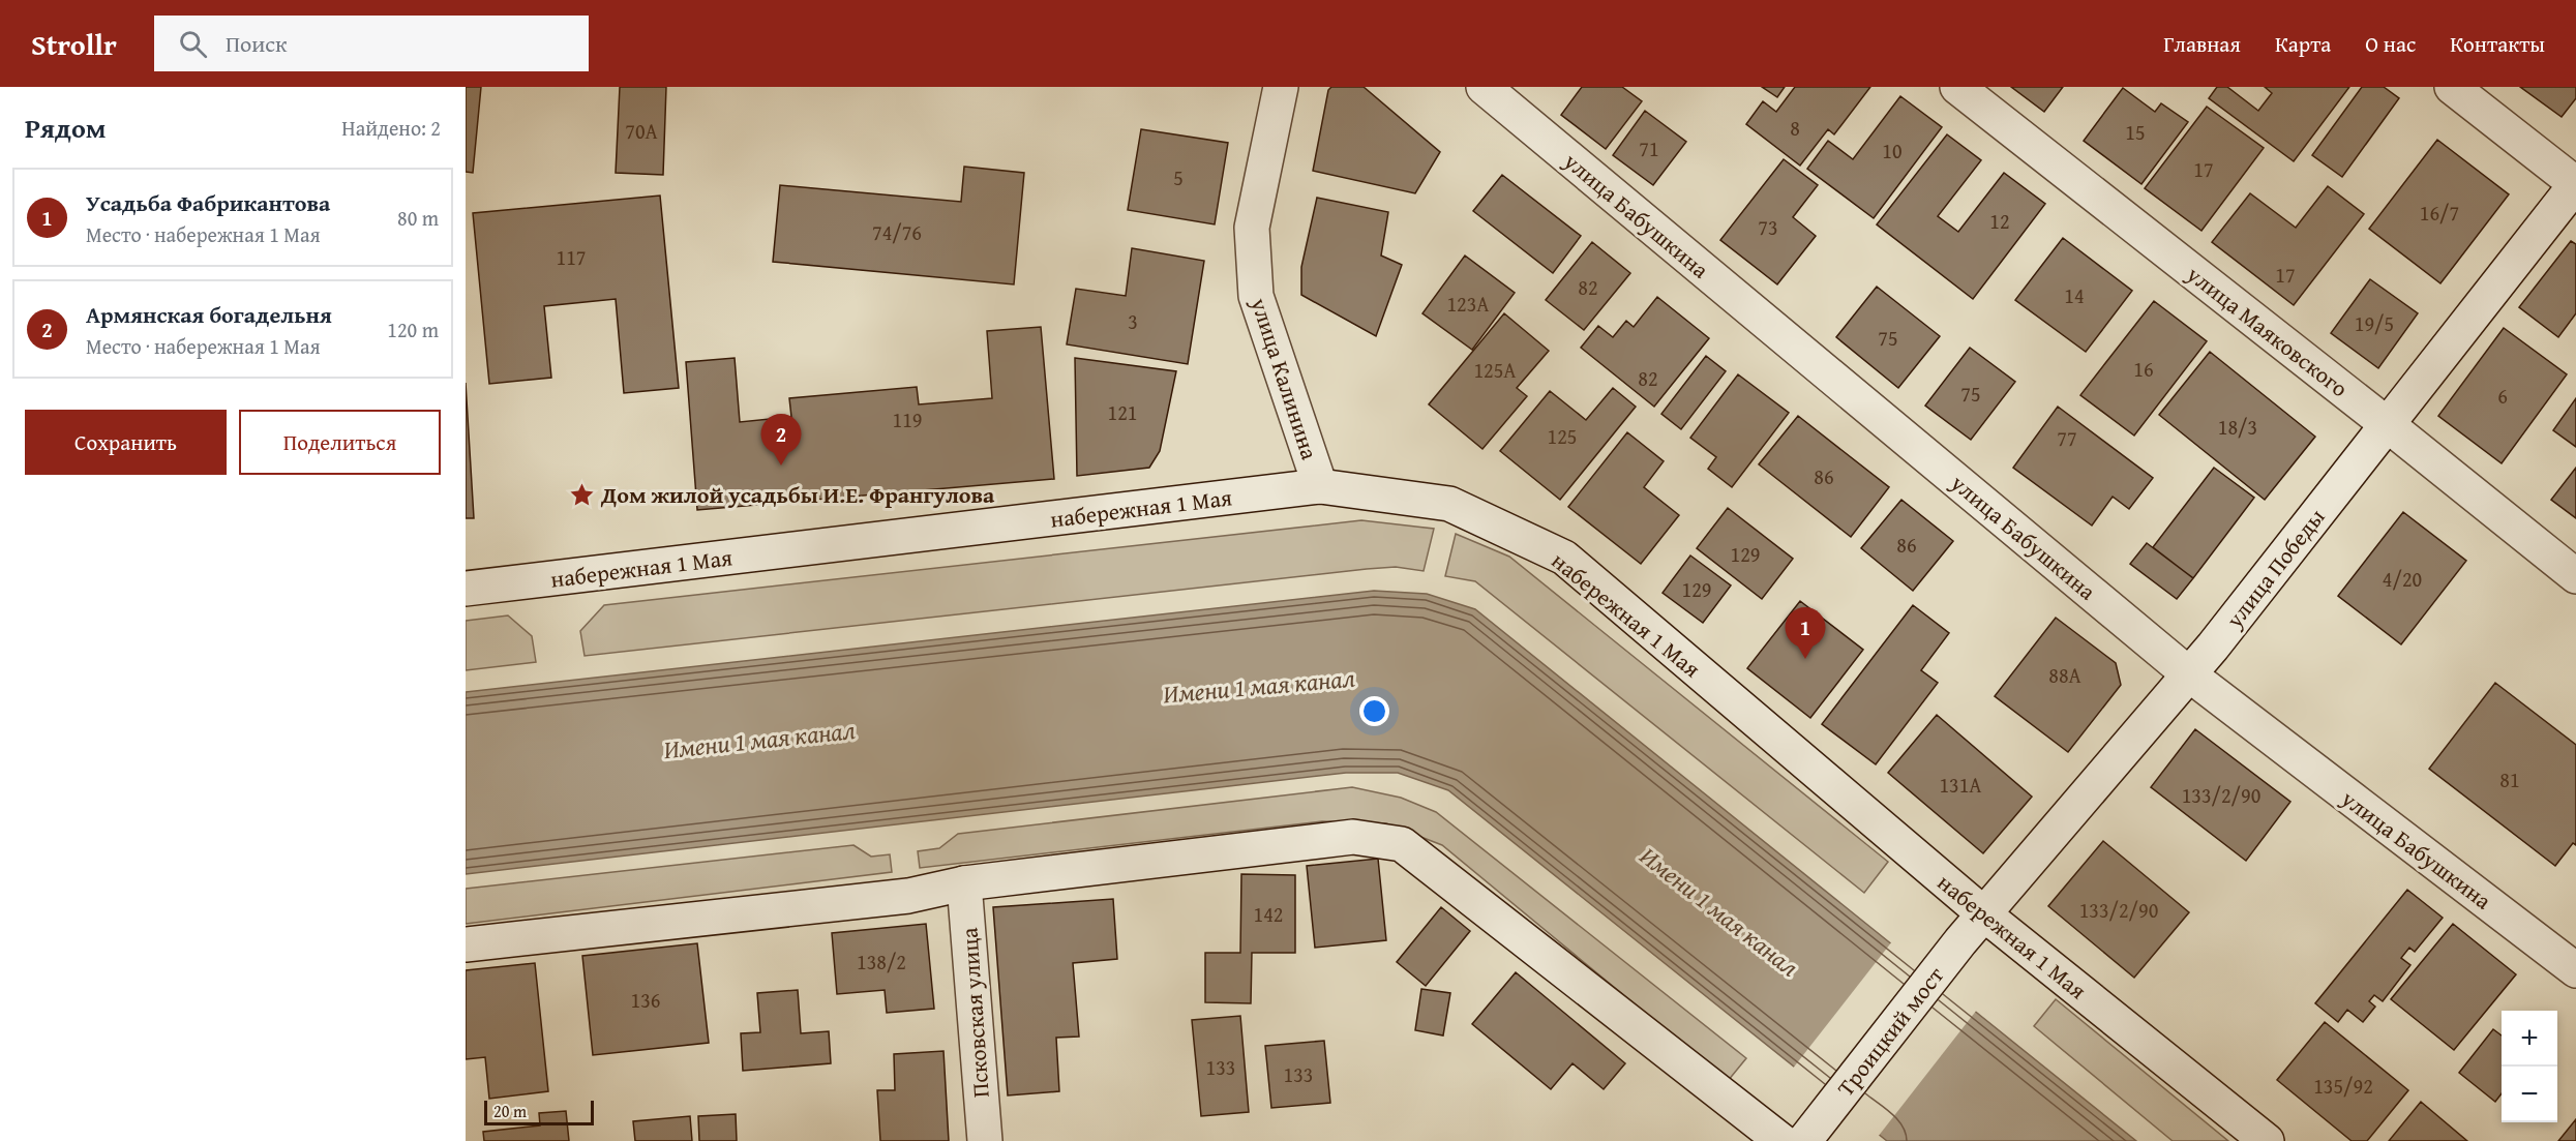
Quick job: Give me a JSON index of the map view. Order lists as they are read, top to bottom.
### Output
{
  "streets": {
    "main road": [
      "улица Бабушкина",
      "улица Маяковского",
      "улица Калинина",
      "набережная 1 Мая",
      "улица Победы",
      "Псковская улица",
      "Троицкий мост"
    ]
  },
  "crossings": [
    ["улица Бабушкина", "улица Победы"],
    ["улица Маяковского", "улица Победы"],
    ["улица Калинина", "набережная 1 Мая"],
    ["набережная 1 Мая", "улица Победы"],
    ["улица Победы", "Троицкий мост"]
  ],
  "water": ["Имени 1 мая канал"],
  "places": {
    "place": ["Дом жилой усадьбы И.Е. Франгулова"]
  },
  "house_numbers": [
    "8",
    "70А",
    "15",
    "71",
    "10",
    "17",
    "5",
    "16/7",
    "12",
    "73",
    "74/76",
    "117",
    "17",
    "82",
    "14",
    "123А",
    "3",
    "19/5",
    "75",
    "16",
    "125А",
    "82",
    "75",
    "6",
    "121",
    "119",
    "18/3",
    "125",
    "77",
    "86",
    "86",
    "129",
    "4/20",
    "129",
    "88А",
    "81",
    "131А",
    "133/2/90",
    "133/2/90",
    "142",
    "138/2",
    "136",
    "133",
    "133",
    "135/92"
  ],
  "scale_bar": "20 m",
  "page": {
    "header": "Strollr",
    "search": "Поиск",
    "nav": [
      "Главная",
      "Карта",
      "О нас",
      "Контакты"
    ],
    "heading": ["Рядом", "Найдено: 2"],
    "list": [
      {
        "mark": "1",
        "name": "Усадьба Фабрикантова",
        "note": "Место · набережная 1 Мая",
        "value": "80 m"
      },
      {
        "mark": "2",
        "name": "Армянская богадельня",
        "note": "Место · набережная 1 Мая",
        "value": "120 m"
      }
    ],
    "buttons": ["Сохранить", "Поделиться"],
    "pins": ["2", "1"],
    "map_buttons": ["+", "−"],
    "scale": "20 m"
  }
}
